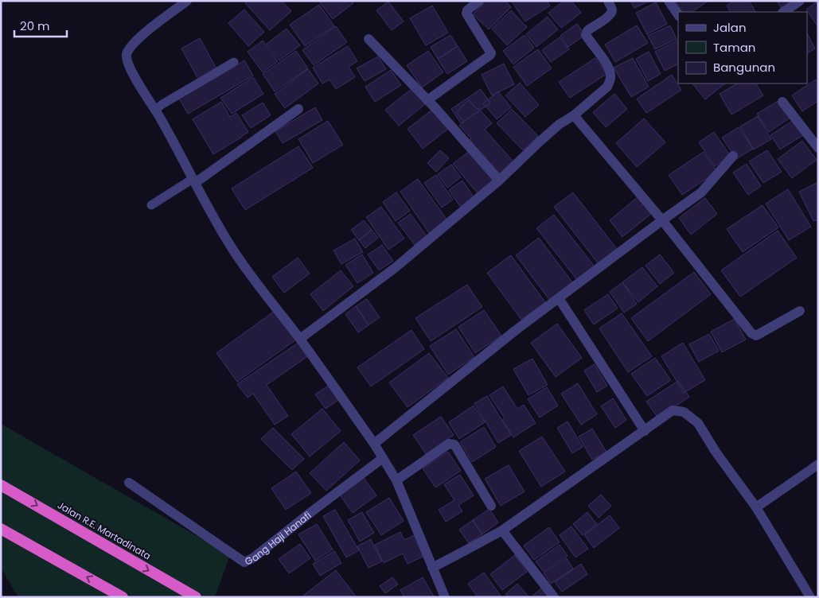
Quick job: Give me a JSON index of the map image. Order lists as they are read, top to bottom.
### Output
{
  "streets": {
    "highway": ["Jalan R.E. Martadinata"],
    "street": ["Gang Haji Hanafi"]
  },
  "legend": ["Jalan", "Taman", "Bangunan"],
  "scale_bar": "20 m"
}
